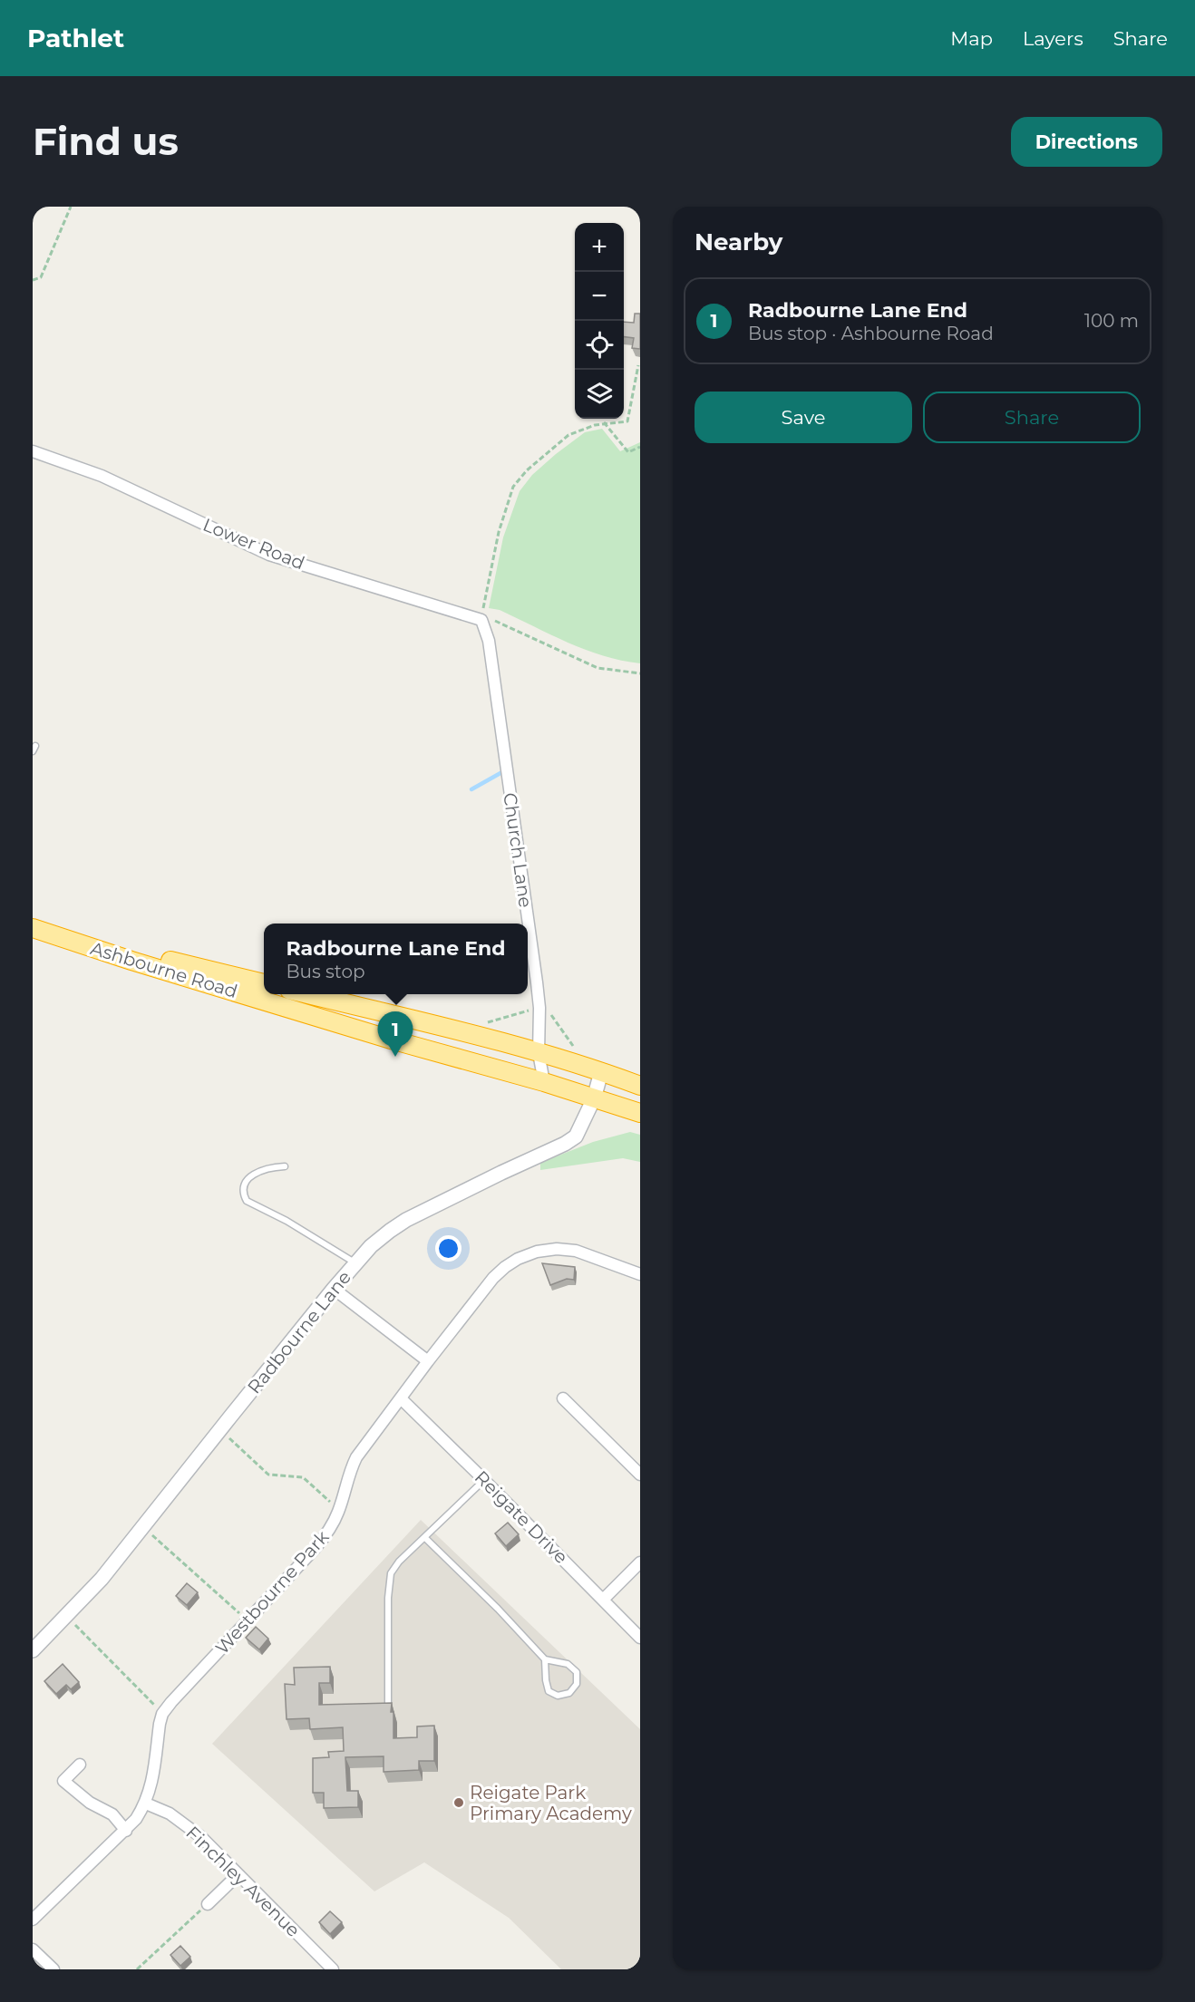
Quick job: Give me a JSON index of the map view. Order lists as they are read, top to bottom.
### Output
{
  "streets": {
    "highway": ["Ashbourne Road"],
    "street": [
      "Lower Road",
      "Church Lane",
      "Radbourne Lane",
      "Reigate Drive",
      "Westbourne Park",
      "Finchley Avenue"
    ]
  },
  "crossings": [
    ["Lower Road", "Church Lane"],
    ["Church Lane", "Ashbourne Road"],
    ["Ashbourne Road", "Radbourne Lane"],
    ["Reigate Drive", "Westbourne Park"],
    ["Westbourne Park", "Finchley Avenue"]
  ],
  "places": ["Reigate Park Primary Academy"],
  "page": {
    "header": "Pathlet",
    "nav": ["Map", "Layers", "Share"],
    "buttons": [
      "Directions",
      ["Save", "Share"]
    ],
    "title": "Find us",
    "heading": "Nearby",
    "map_buttons": ["+", "−"],
    "list": [
      {
        "mark": "1",
        "name": "Radbourne Lane End",
        "note": "Bus stop · Ashbourne Road",
        "value": "100 m"
      }
    ],
    "popup": ["Radbourne Lane End", "Bus stop"],
    "pins": "1"
  }
}
